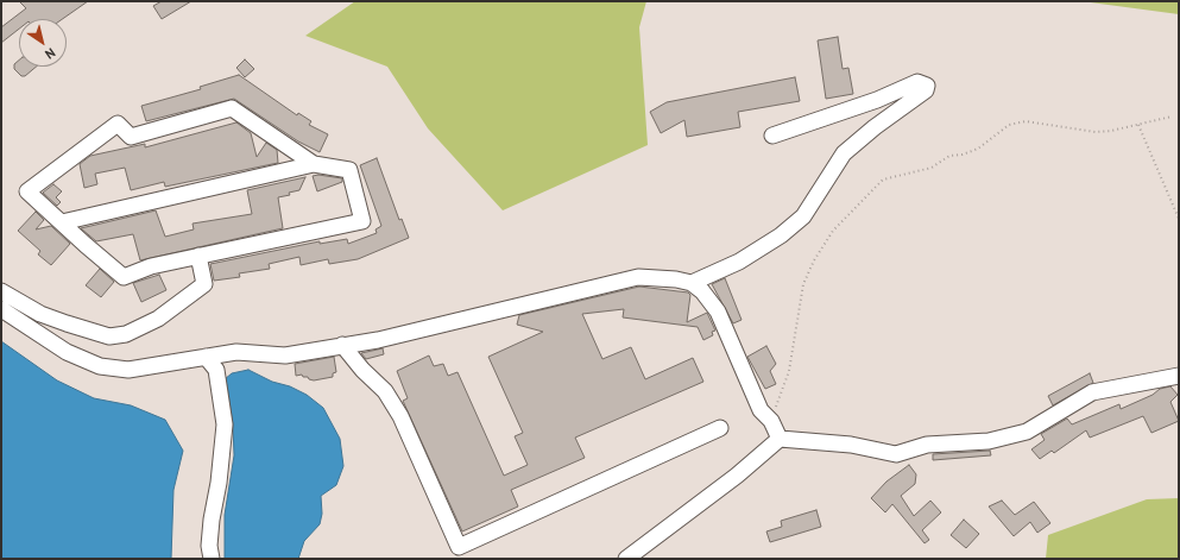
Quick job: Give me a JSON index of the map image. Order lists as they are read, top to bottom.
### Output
{
  "north": "bottom right"
}
